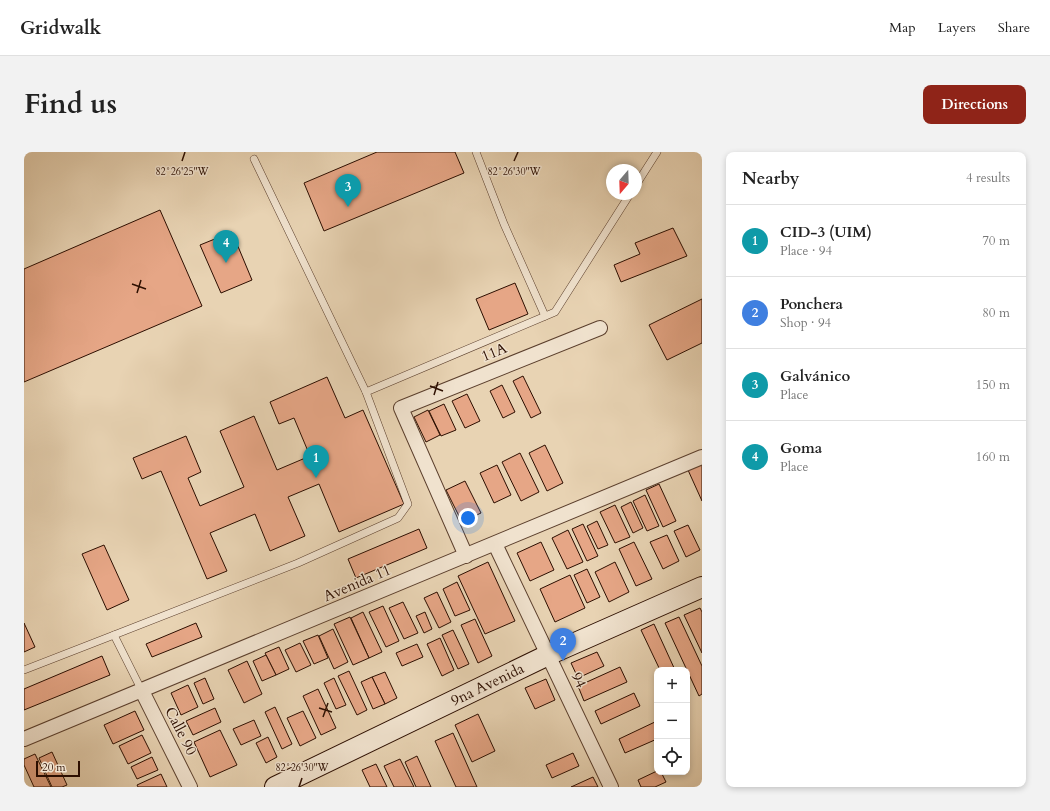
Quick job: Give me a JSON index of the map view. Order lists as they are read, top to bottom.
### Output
{
  "streets": {
    "main road": ["9na Avenida"],
    "street": [
      "11A",
      "Avenida 11",
      "94",
      "Calle 90"
    ]
  },
  "crossings": [
    ["11A", "Avenida 11"],
    ["Avenida 11", "94"],
    ["Avenida 11", "Calle 90"],
    ["94", "9na Avenida"]
  ],
  "scale_bar": "20 m",
  "north": "bottom",
  "page": {
    "header": "Gridwalk",
    "nav": ["Map", "Layers", "Share"],
    "title": "Find us",
    "buttons": "Directions",
    "heading": ["Nearby", "4 results"],
    "pins": [
      "3",
      "4",
      "1",
      "2"
    ],
    "list": [
      {
        "mark": "1",
        "name": "CID-3 (UIM)",
        "note": "Place · 94",
        "value": "70 m"
      },
      {
        "mark": "2",
        "name": "Ponchera",
        "note": "Shop · 94",
        "value": "80 m"
      },
      {
        "mark": "3",
        "name": "Galvánico",
        "note": "Place",
        "value": "150 m"
      },
      {
        "mark": "4",
        "name": "Goma",
        "note": "Place",
        "value": "160 m"
      }
    ],
    "map_buttons": ["+", "−"],
    "scale": "20 m"
  },
  "coordinates": ["82°26'25\"W", "82°26'30\"W"]
}
